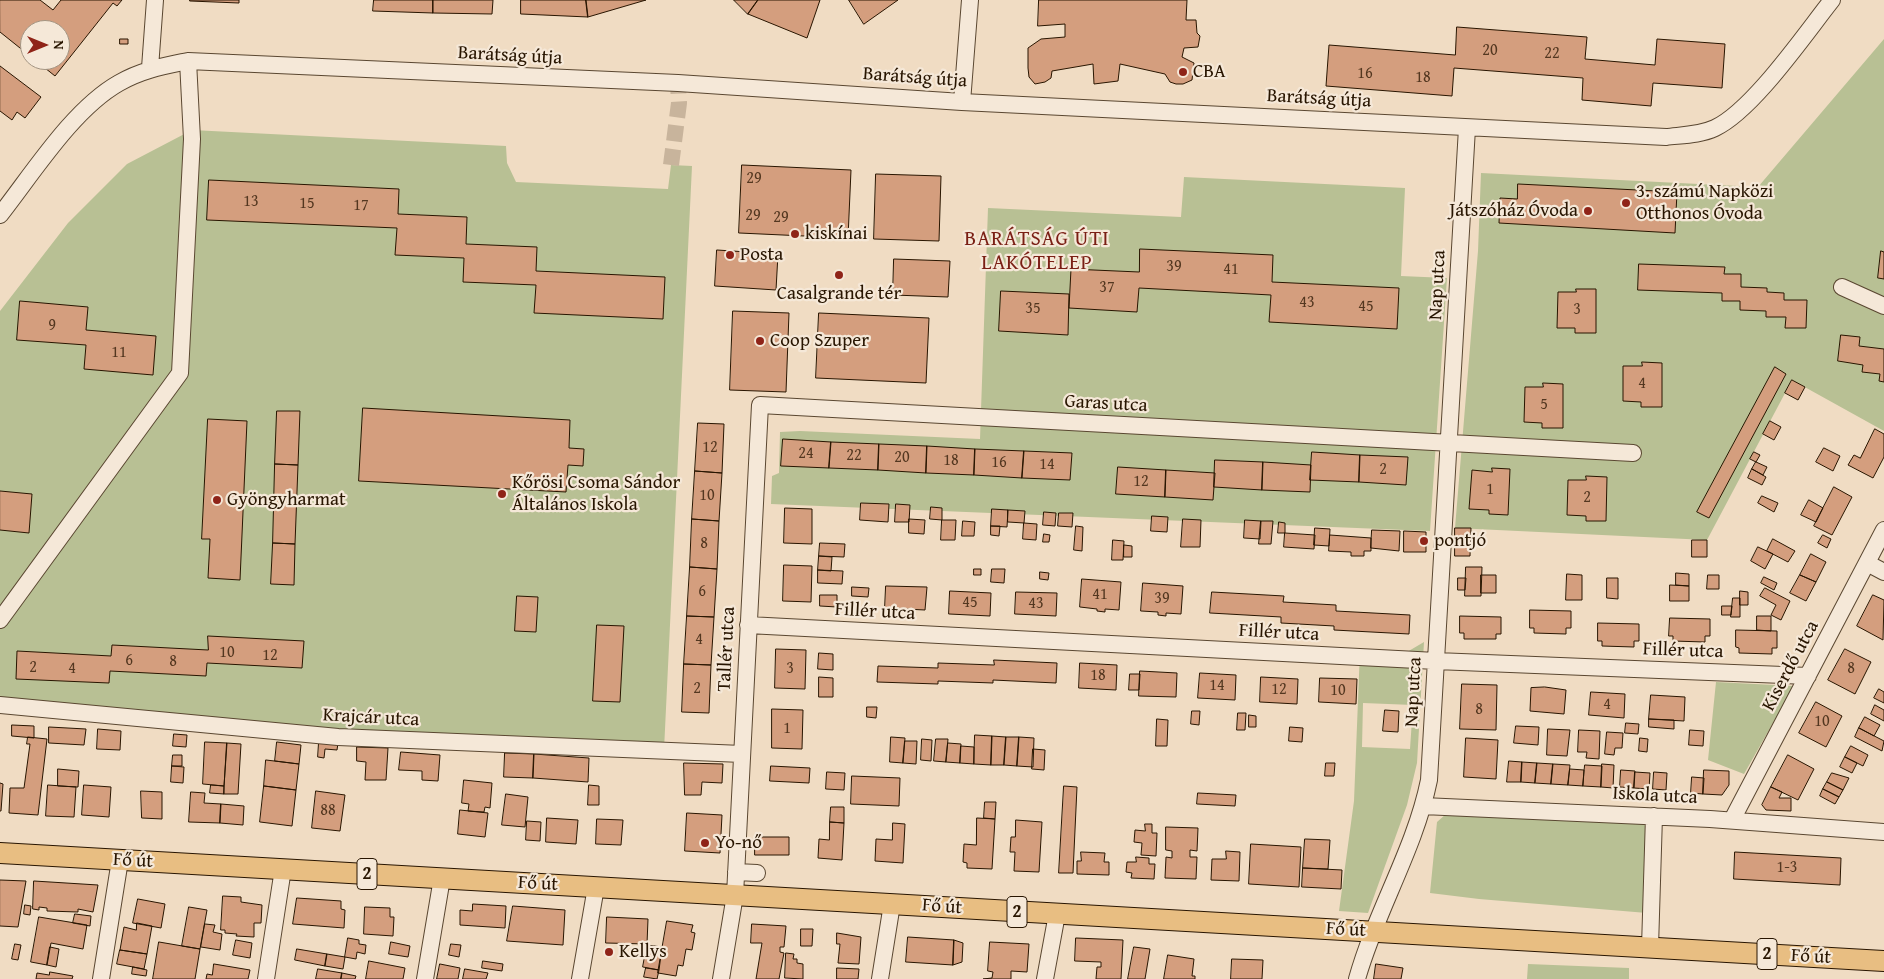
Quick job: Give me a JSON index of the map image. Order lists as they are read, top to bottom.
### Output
{
  "streets": {
    "main road": ["Fő út", "2"],
    "street": [
      "Barátság útja",
      "Nap utca",
      "Garas utca",
      "Fillér utca",
      "Tallér utca",
      "Kiserdő utca",
      "Krajcár utca",
      "Iskola utca"
    ]
  },
  "crossings": [
    ["Barátság útja", "Nap utca"],
    ["Nap utca", "Garas utca"],
    ["Nap utca", "Fillér utca"],
    ["Nap utca", "Iskola utca"],
    ["Nap utca", "Fő út"],
    ["Garas utca", "Tallér utca"],
    ["Fillér utca", "Tallér utca"],
    ["Fillér utca", "Kiserdő utca"],
    ["Tallér utca", "Krajcár utca"],
    ["Tallér utca", "Fő út"],
    ["Kiserdő utca", "Iskola utca"]
  ],
  "districts": ["BARÁTSÁG ÚTI LAKÓTELEP"],
  "places": [
    "CBA",
    "3. számú Napközi Otthonos Óvoda",
    "Játszóház Óvoda",
    "kiskínai",
    "Posta",
    "Casalgrande tér",
    "Coop Szuper",
    "Kőrösi Csoma Sándor Általános Iskola",
    "Gyöngyharmat",
    "pontjó",
    "Yo-nő",
    "Kellys"
  ],
  "house_numbers": [
    "20",
    "22",
    "16",
    "18",
    "29",
    "13",
    "15",
    "17",
    "29",
    "29",
    "39",
    "41",
    "37",
    "43",
    "45",
    "35",
    "3",
    "9",
    "11",
    "4",
    "5",
    "12",
    "24",
    "22",
    "20",
    "18",
    "16",
    "14",
    "2",
    "12",
    "1",
    "10",
    "2",
    "8",
    "6",
    "41",
    "39",
    "45",
    "43",
    "4",
    "10",
    "12",
    "6",
    "8",
    "2",
    "4",
    "3",
    "8",
    "18",
    "14",
    "2",
    "12",
    "10",
    "4",
    "8",
    "10",
    "1",
    "88",
    "1-3"
  ],
  "north": "right"
}
